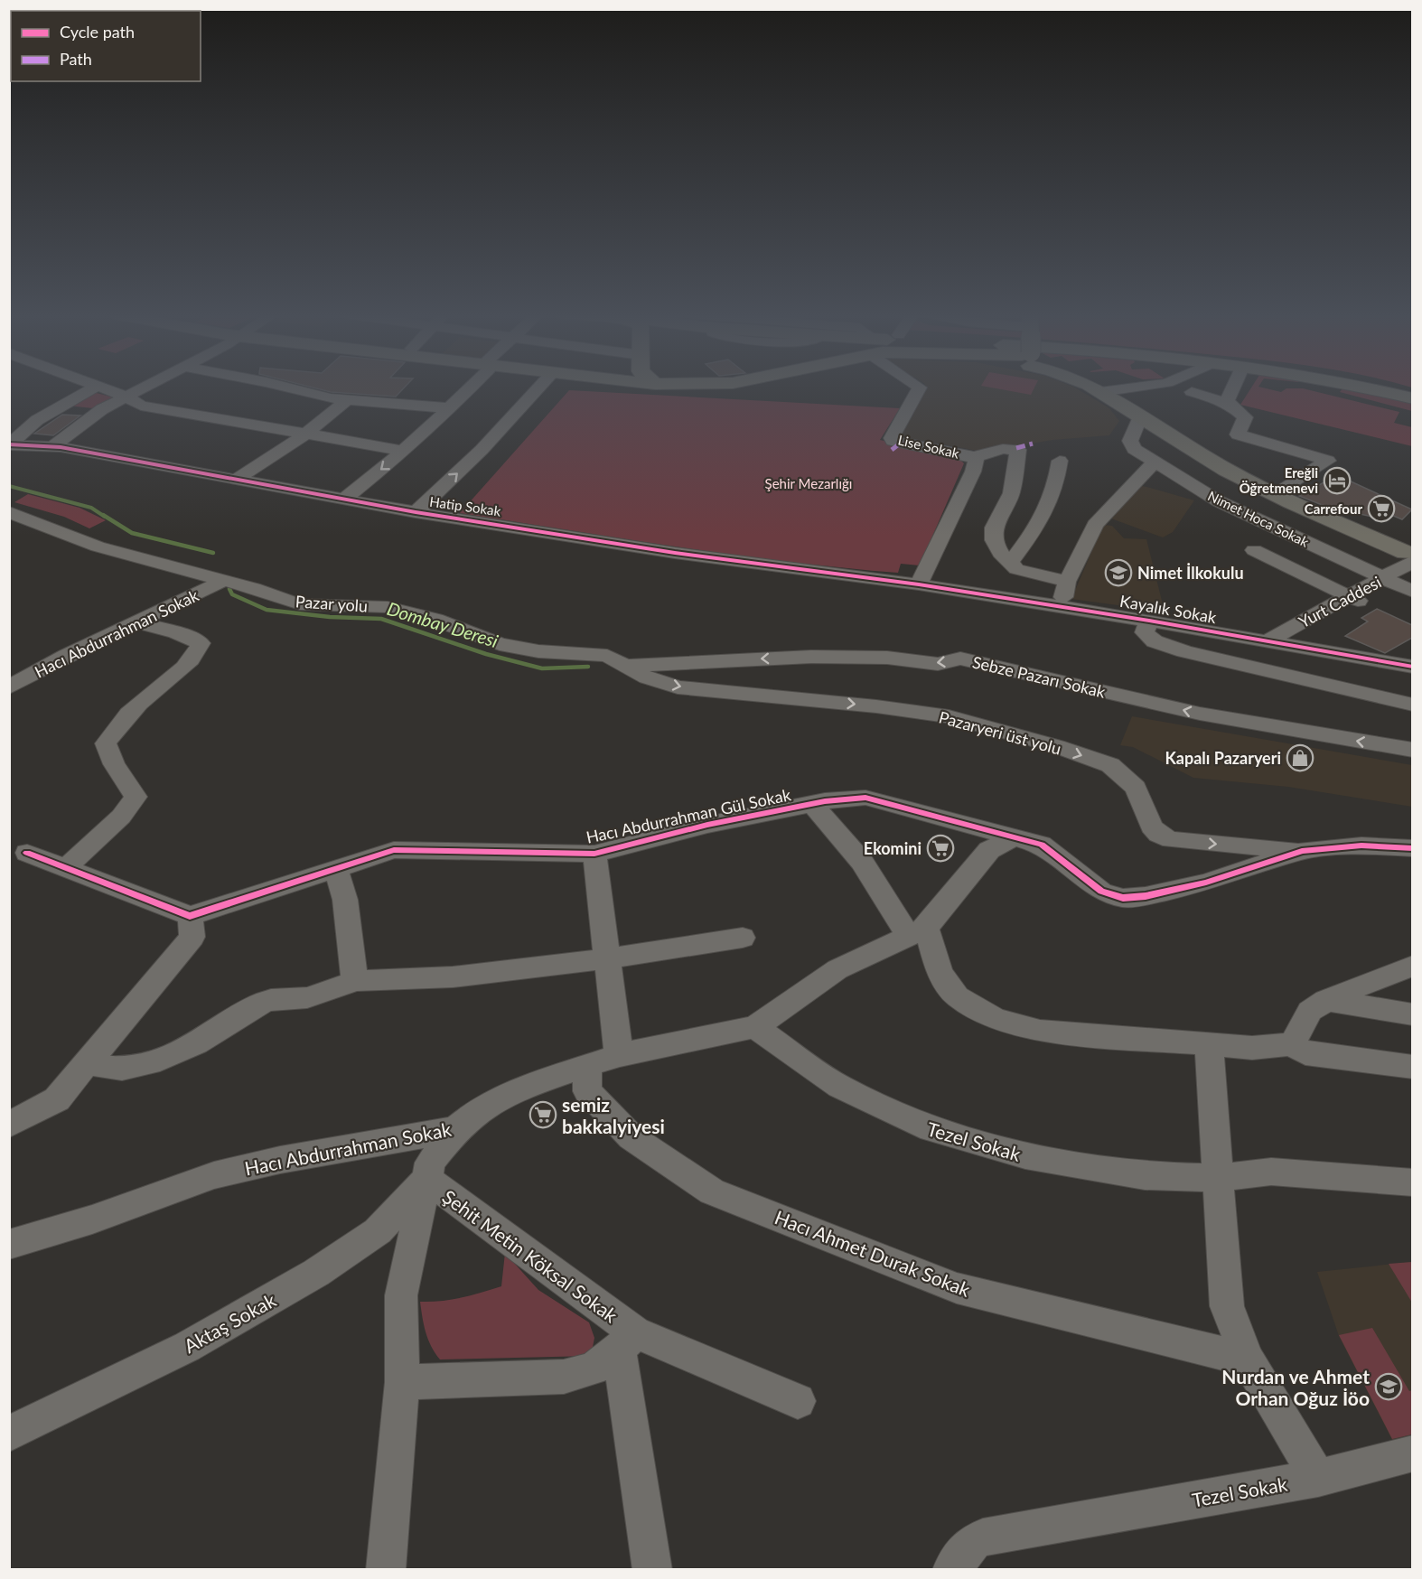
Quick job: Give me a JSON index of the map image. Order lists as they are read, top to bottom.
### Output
{
  "streets": {
    "street": [
      "Lise Sokak",
      "Hatip Sokak",
      "Nimet Hoca Sokak",
      "Yurt Caddesi",
      "Pazar yolu",
      "Kayalık Sokak",
      "Hacı Abdurrahman Sokak",
      "Sebze Pazarı Sokak",
      "Pazaryeri üst yolu",
      "Hacı Abdurrahman Gül Sokak",
      "Tezel Sokak",
      "Hacı Ahmet Durak Sokak",
      "Şehit Metin Köksal Sokak",
      "Aktaş Sokak"
    ]
  },
  "crossings": [
    ["Lise Sokak", "Hatip Sokak"],
    ["Lise Sokak", "Kayalık Sokak"],
    ["Hatip Sokak", "Kayalık Sokak"],
    ["Nimet Hoca Sokak", "Yurt Caddesi"],
    ["Yurt Caddesi", "Kayalık Sokak"],
    ["Pazar yolu", "Hacı Abdurrahman Sokak"],
    ["Pazar yolu", "Sebze Pazarı Sokak"],
    ["Pazar yolu", "Pazaryeri üst yolu"],
    ["Hacı Abdurrahman Sokak", "Hacı Abdurrahman Gül Sokak"],
    ["Hacı Abdurrahman Sokak", "Tezel Sokak"],
    ["Hacı Abdurrahman Sokak", "Hacı Ahmet Durak Sokak"],
    ["Hacı Abdurrahman Sokak", "Şehit Metin Köksal Sokak"],
    ["Sebze Pazarı Sokak", "Pazaryeri üst yolu"],
    ["Şehit Metin Köksal Sokak", "Aktaş Sokak"]
  ],
  "water": ["Dombay Deresi"],
  "parks": ["Şehir Mezarlığı"],
  "places": {
    "hotel": ["Ereğli Öğretmenevi"],
    "supermarket": ["Carrefour", "Ekomini", "semiz bakkalyiyesi"],
    "school or university": ["Nimet İlkokulu", "Nurdan ve Ahmet Orhan Oğuz İöo"],
    "shop": ["Kapalı Pazaryeri"]
  },
  "legend": ["Cycle path", "Path"]
}
